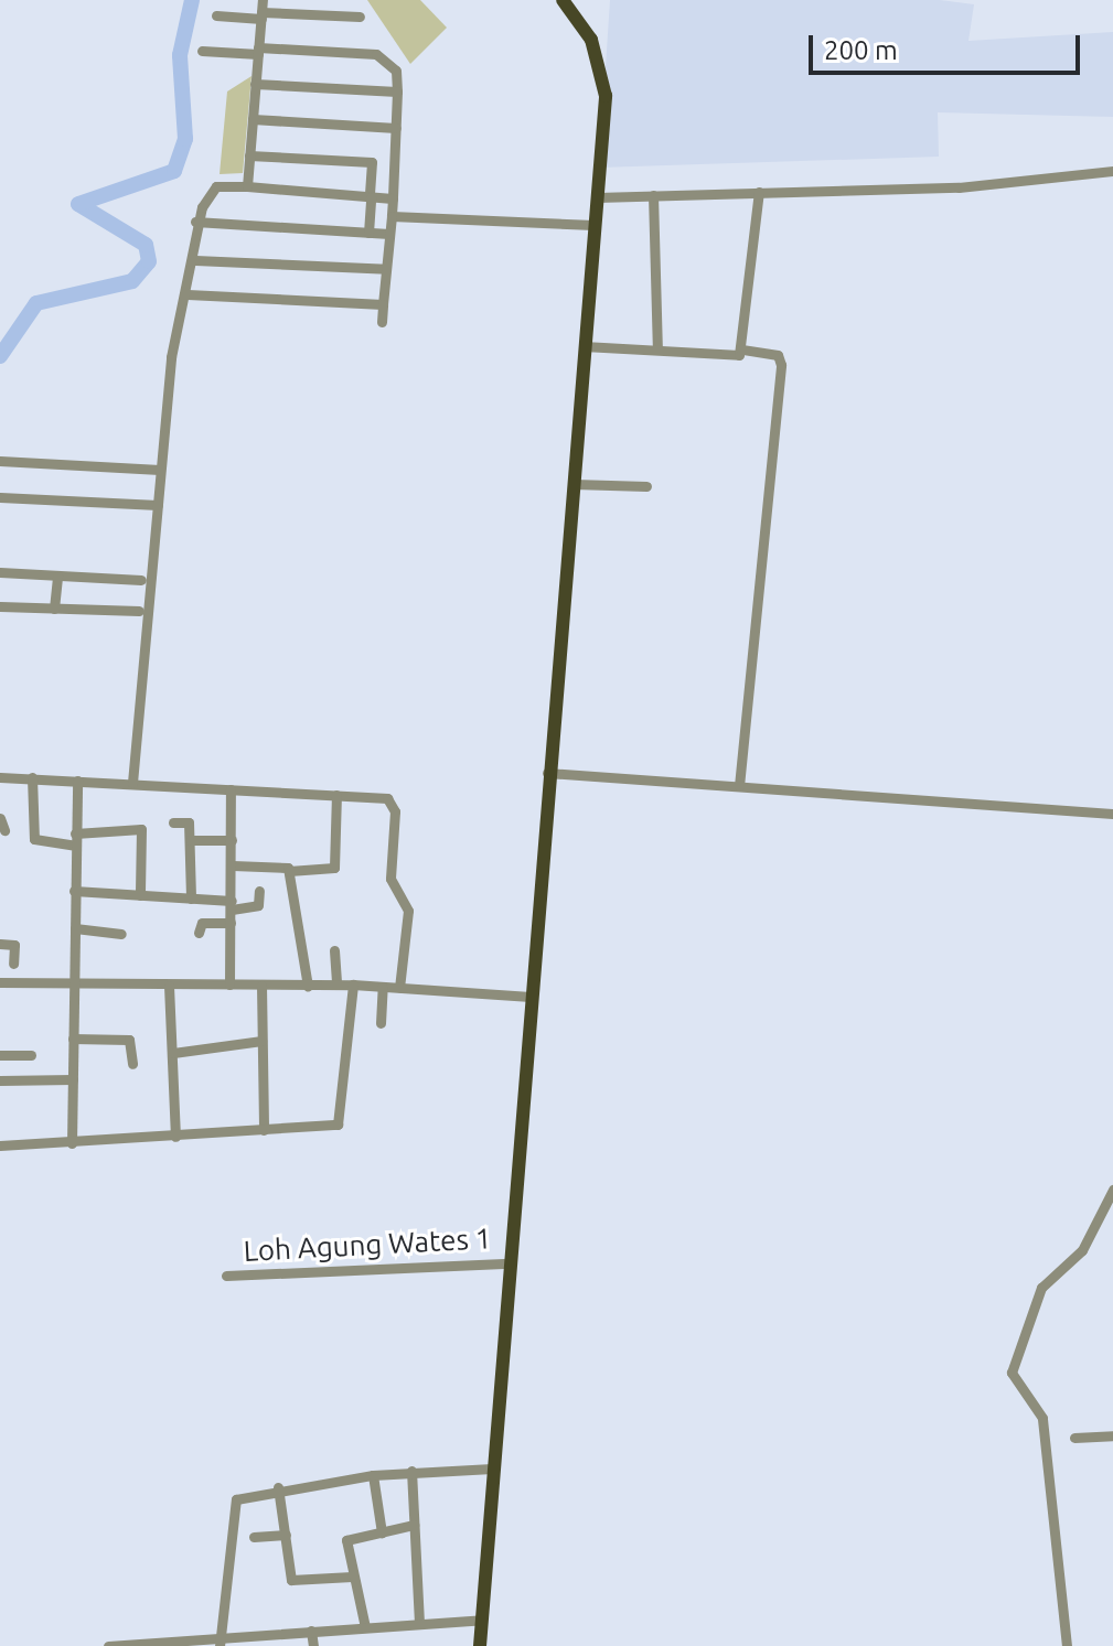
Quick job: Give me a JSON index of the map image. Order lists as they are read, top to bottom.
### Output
{
  "streets": {
    "street": ["Loh Agung Wates 1"]
  },
  "scale_bar": "200 m"
}
